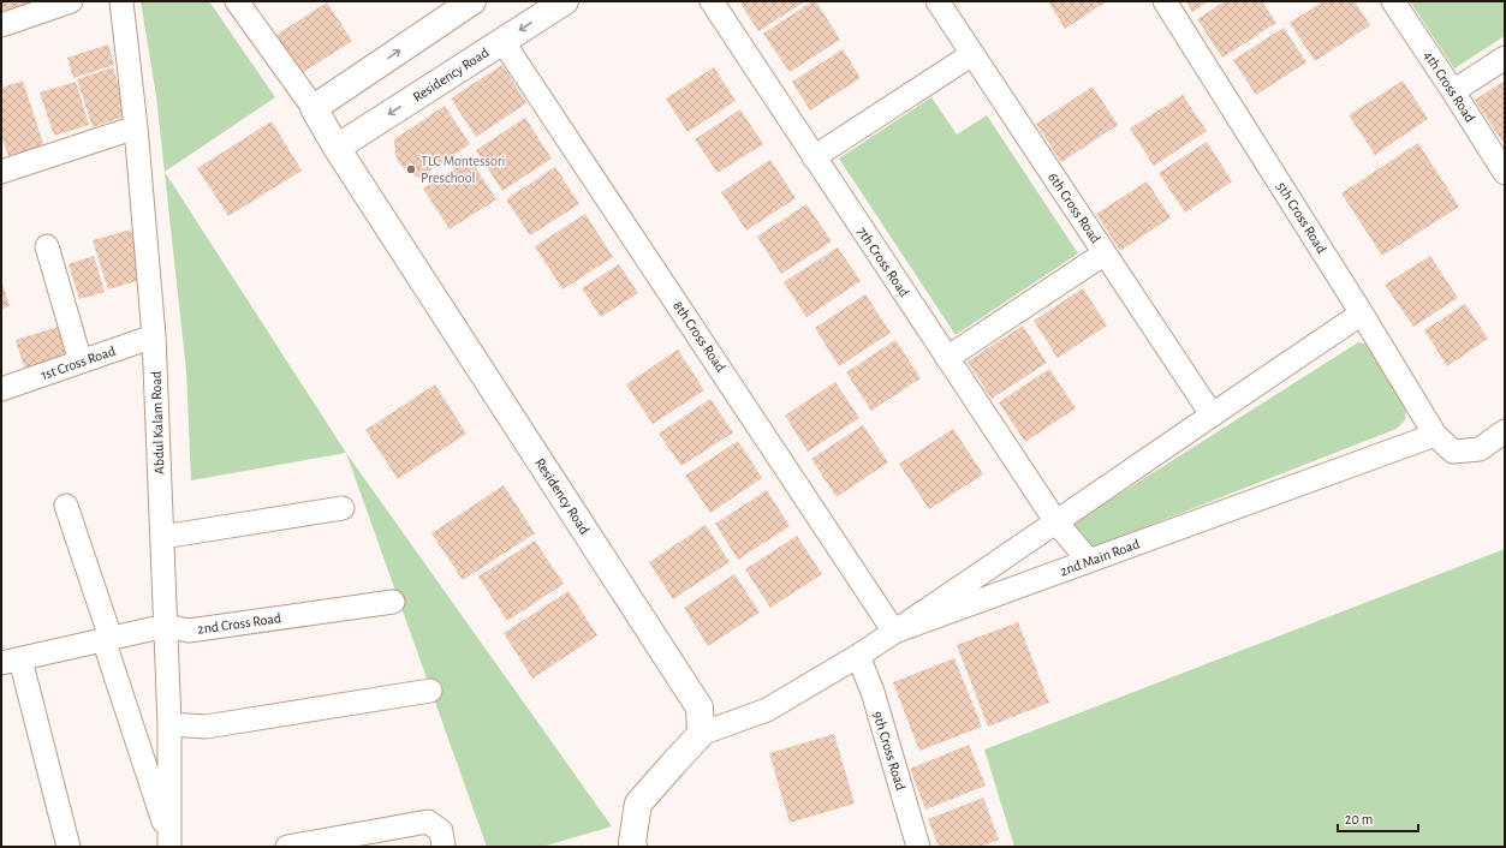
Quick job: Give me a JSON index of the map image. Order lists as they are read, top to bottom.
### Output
{
  "streets": {
    "street": [
      "Residency Road",
      "4th Cross Road",
      "6th Cross Road",
      "5th Cross Road",
      "7th Cross Road",
      "8th Cross Road",
      "1st Cross Road",
      "Abdul Kalam Road",
      "2nd Main Road",
      "2nd Cross Road",
      "9th Cross Road"
    ]
  },
  "crossings": [
    ["Residency Road", "8th Cross Road"],
    ["Residency Road", "2nd Main Road"],
    ["5th Cross Road", "2nd Main Road"],
    ["7th Cross Road", "2nd Main Road"],
    ["8th Cross Road", "2nd Main Road"],
    ["1st Cross Road", "Abdul Kalam Road"],
    ["Abdul Kalam Road", "2nd Cross Road"],
    ["2nd Main Road", "9th Cross Road"]
  ],
  "places": ["TLC Montessori Preschool"],
  "scale_bar": "20 m"
}
